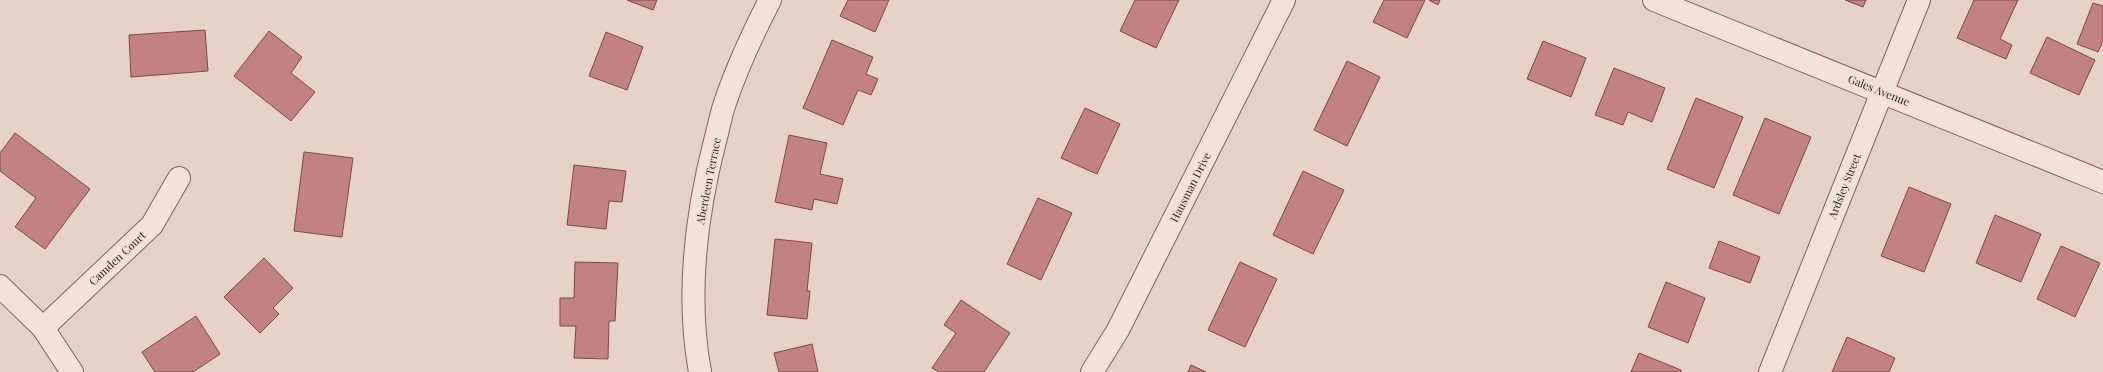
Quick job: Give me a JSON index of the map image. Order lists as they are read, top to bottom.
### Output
{
  "streets": {
    "street": [
      "Gales Avenue",
      "Aberdeen Terrace",
      "Ardsley Street",
      "Hausman Drive",
      "Camden Court"
    ]
  },
  "crossings": [
    ["Gales Avenue", "Ardsley Street"]
  ]
}
